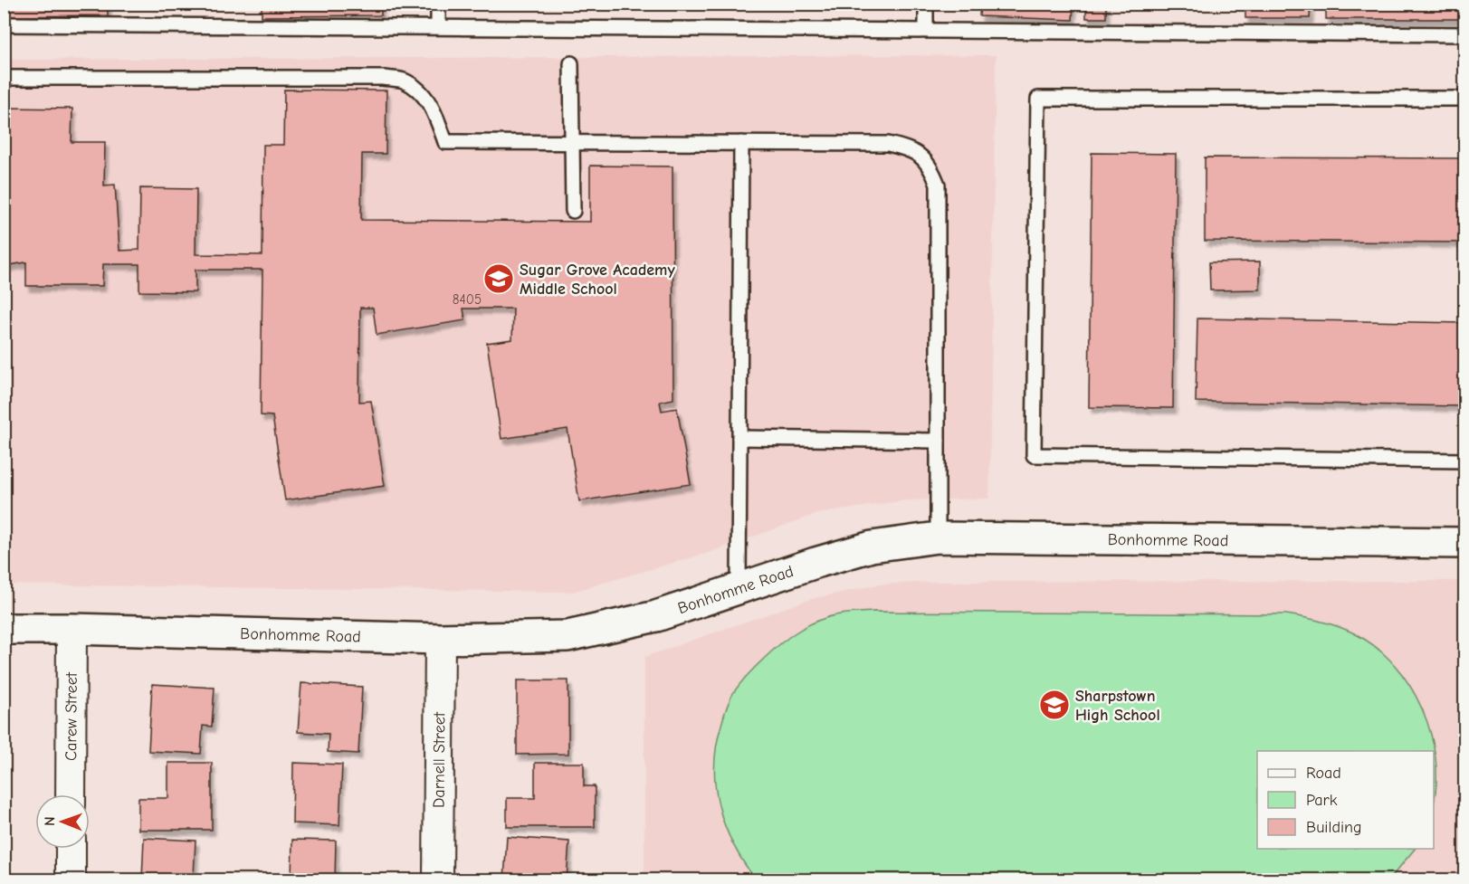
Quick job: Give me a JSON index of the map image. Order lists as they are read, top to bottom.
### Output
{
  "streets": {
    "street": ["Bonhomme Road", "Carew Street", "Darnell Street"]
  },
  "crossings": [
    ["Bonhomme Road", "Carew Street"],
    ["Bonhomme Road", "Darnell Street"]
  ],
  "places": {
    "school or university": ["Sugar Grove Academy Middle School", "Sharpstown High School"]
  },
  "house_numbers": ["8405"],
  "legend": ["Road", "Park", "Building"],
  "north": "left"
}
